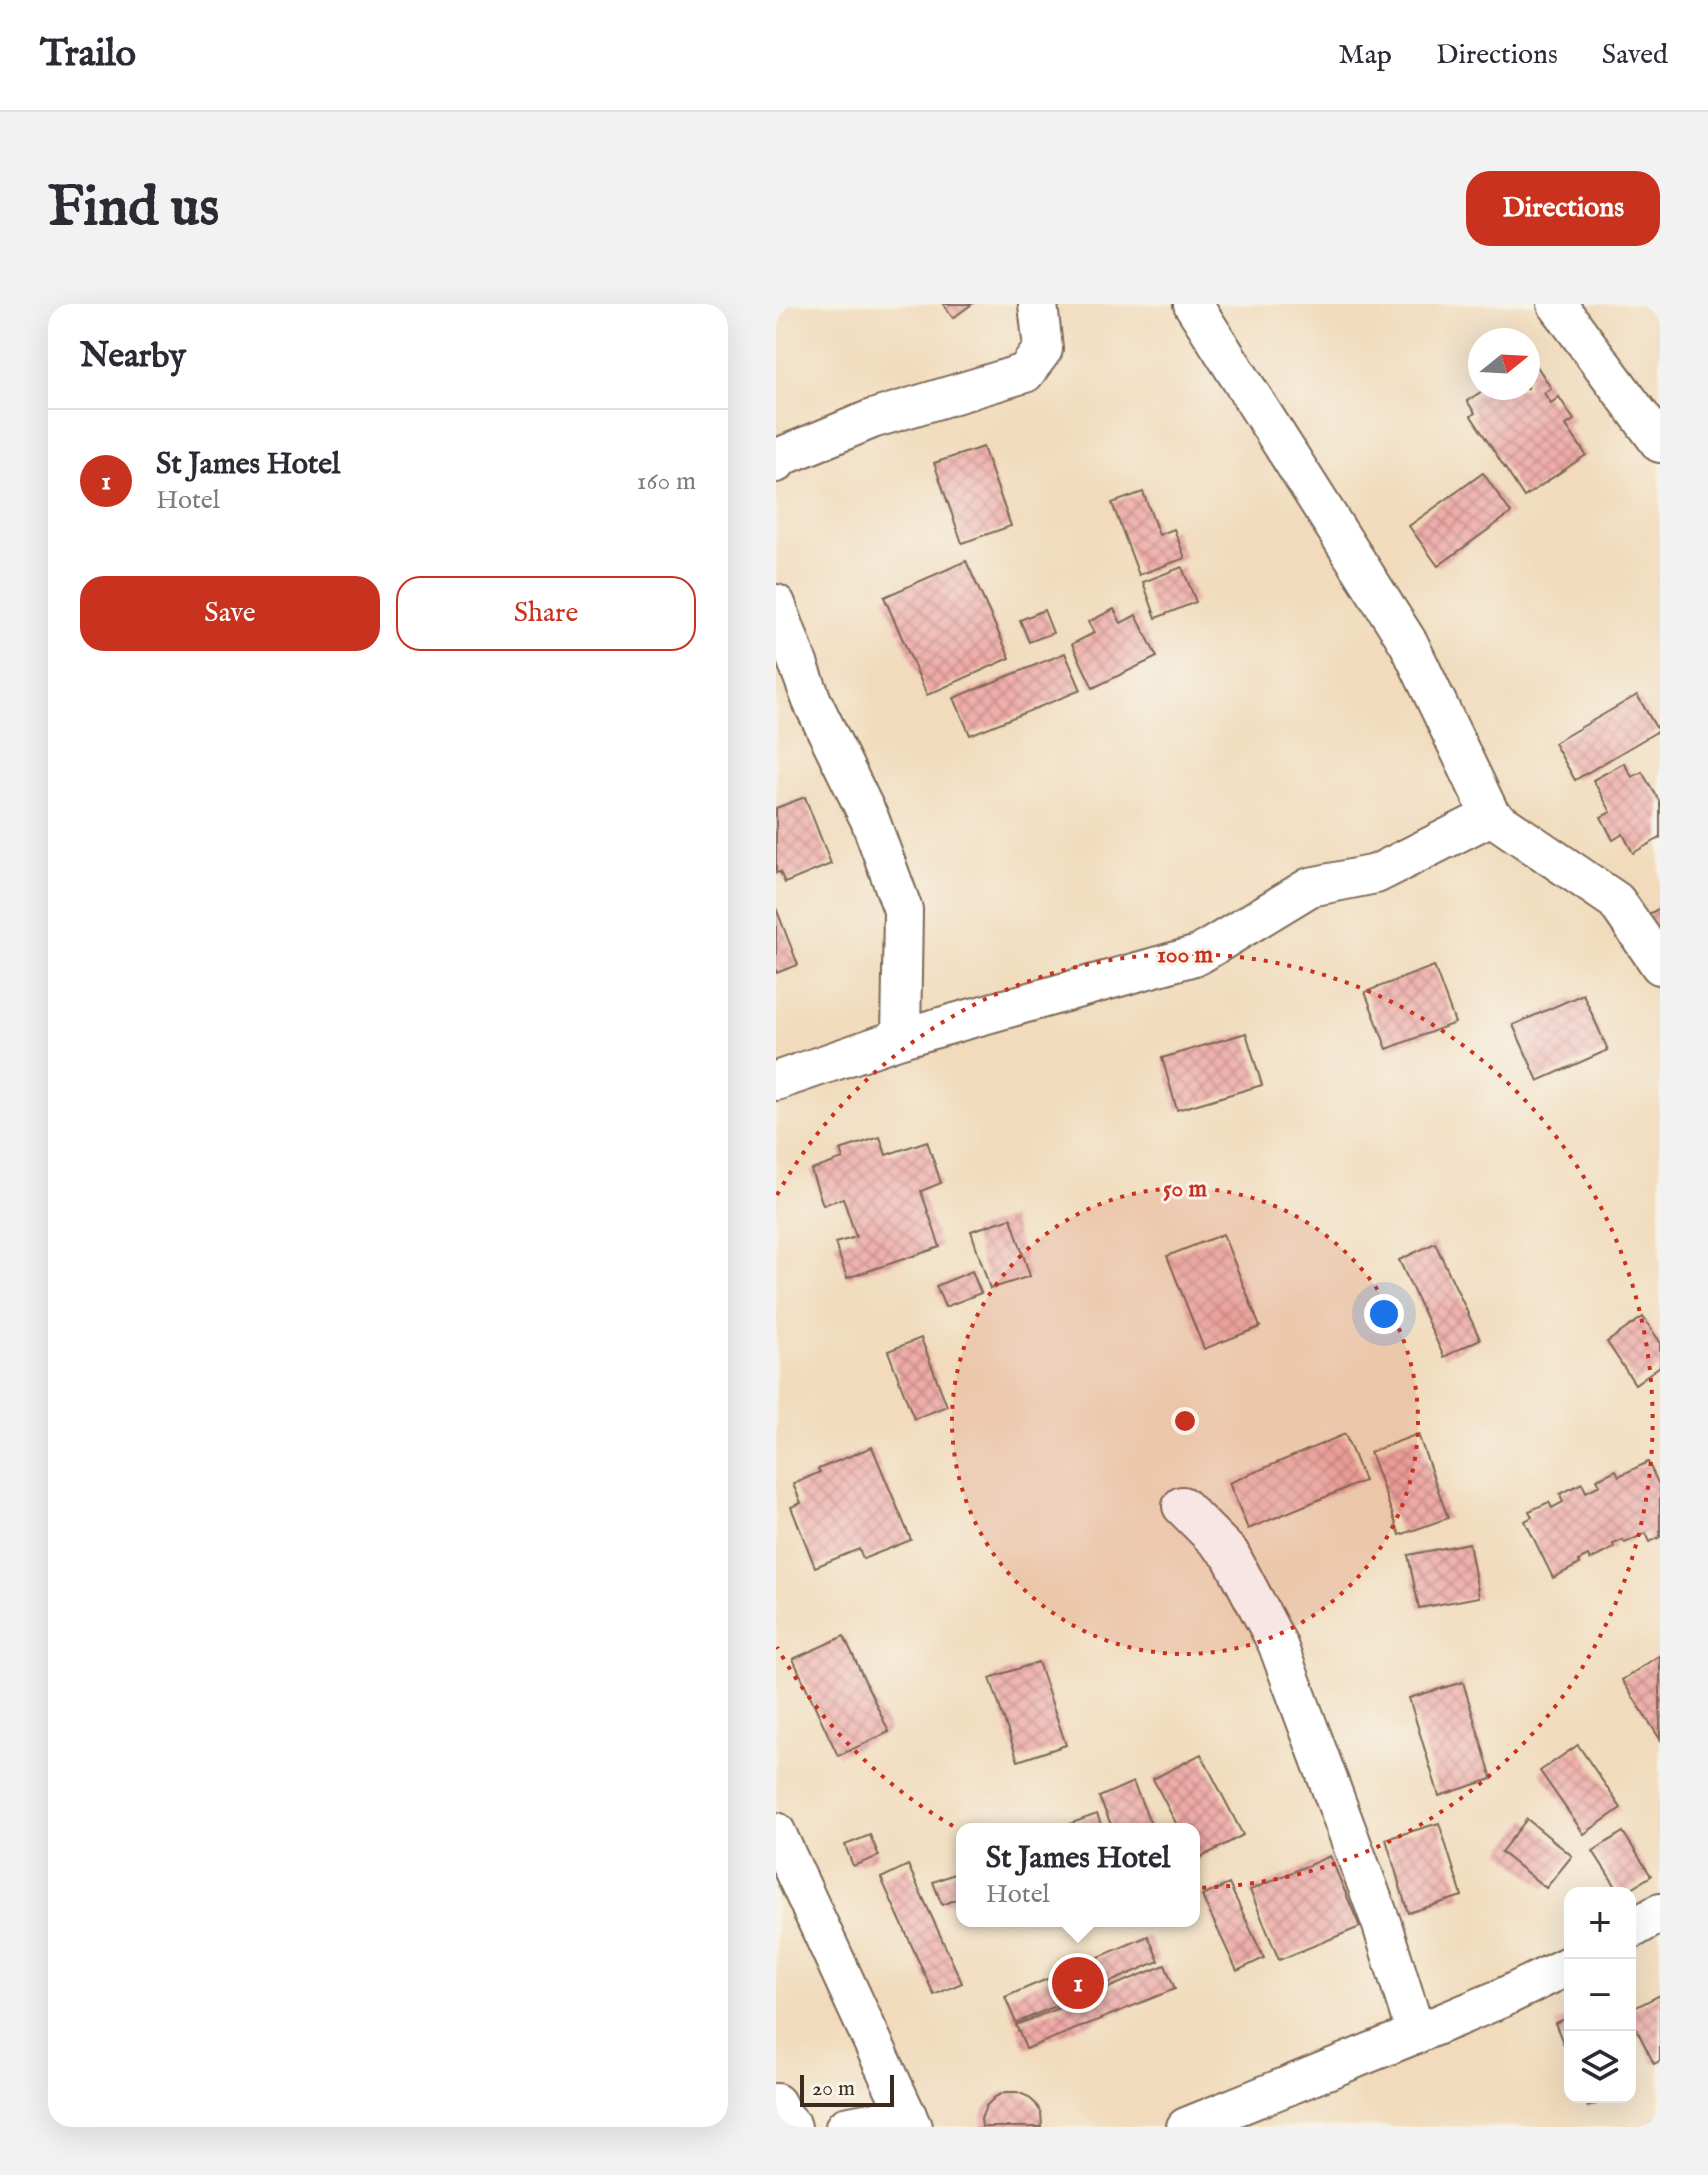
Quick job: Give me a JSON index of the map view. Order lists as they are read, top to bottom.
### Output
{
  "scale_bar": "20 m",
  "north": "right",
  "page": {
    "header": "Trailo",
    "nav": ["Map", "Directions", "Saved"],
    "buttons": [
      "Directions",
      ["Save", "Share"]
    ],
    "title": "Find us",
    "heading": "Nearby",
    "list": [
      {
        "mark": "1",
        "name": "St James Hotel",
        "note": "Hotel",
        "value": "160 m"
      }
    ],
    "popup": ["St James Hotel", "Hotel"],
    "map_buttons": ["+", "−"],
    "pins": "1",
    "scale": "20 m"
  },
  "rings": ["100 m", "50 m"]
}
